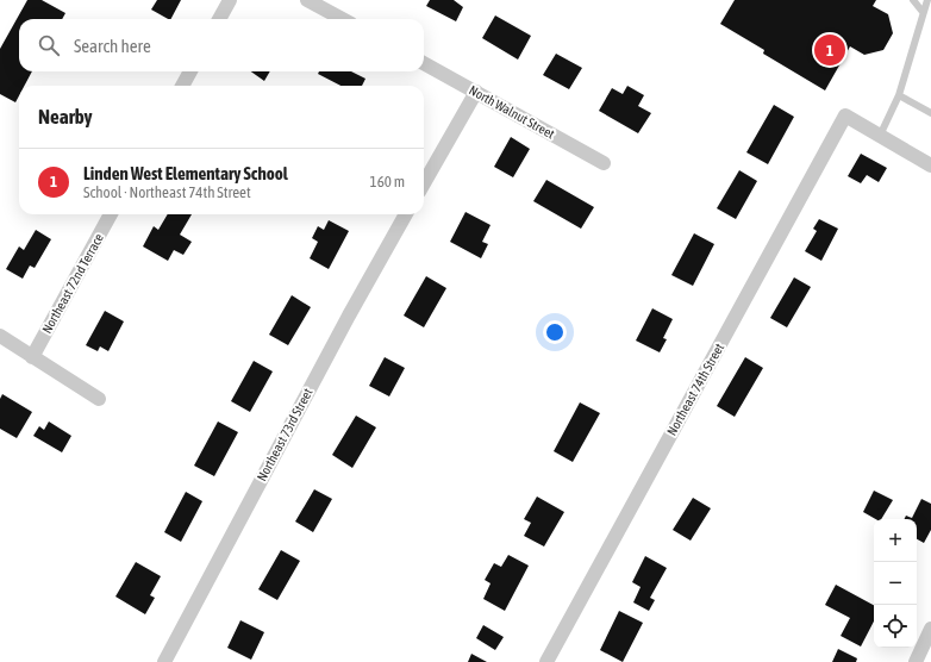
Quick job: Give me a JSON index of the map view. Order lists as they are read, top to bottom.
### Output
{
  "streets": {
    "street": [
      "North Walnut Street",
      "Northeast 72nd Terrace",
      "Northeast 74th Street",
      "Northeast 73rd Street"
    ]
  },
  "page": {
    "search": "Search here",
    "pins": "1",
    "heading": "Nearby",
    "list": [
      {
        "mark": "1",
        "name": "Linden West Elementary School",
        "note": "School · Northeast 74th Street",
        "value": "160 m"
      }
    ],
    "map_buttons": ["+", "−"]
  }
}
